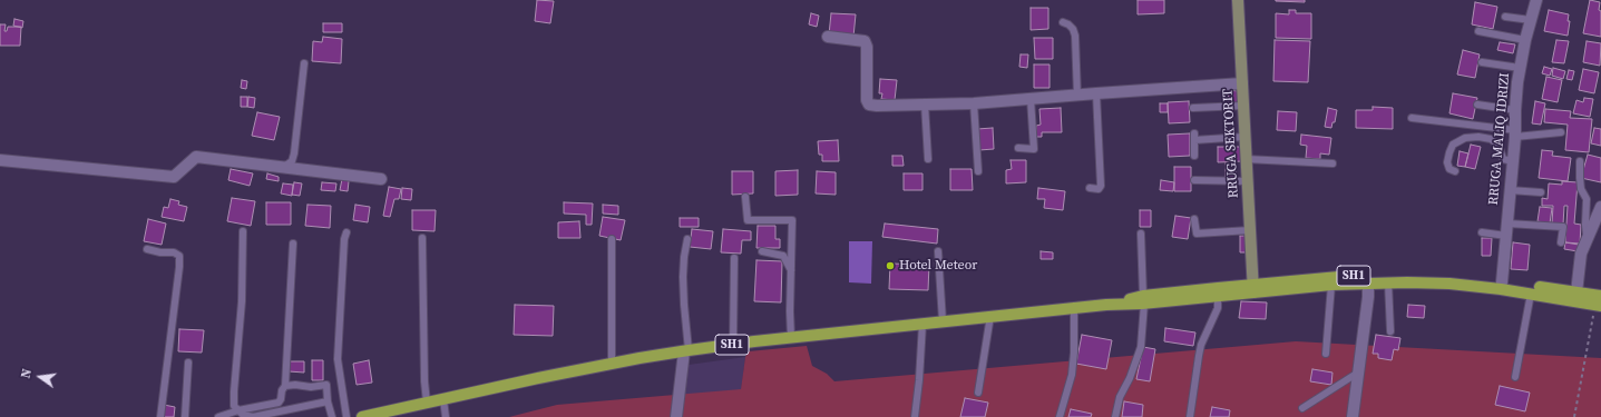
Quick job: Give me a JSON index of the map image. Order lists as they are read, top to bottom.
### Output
{
  "streets": {
    "main road": ["SH1"],
    "street": ["RRUGA MALIQ IDRIZI", "RRUGA SEKTORIT"]
  },
  "crossings": [
    ["RRUGA MALIQ IDRIZI", "SH1"],
    ["RRUGA SEKTORIT", "SH1"]
  ],
  "places": ["Hotel Meteor"],
  "north": "left"
}
